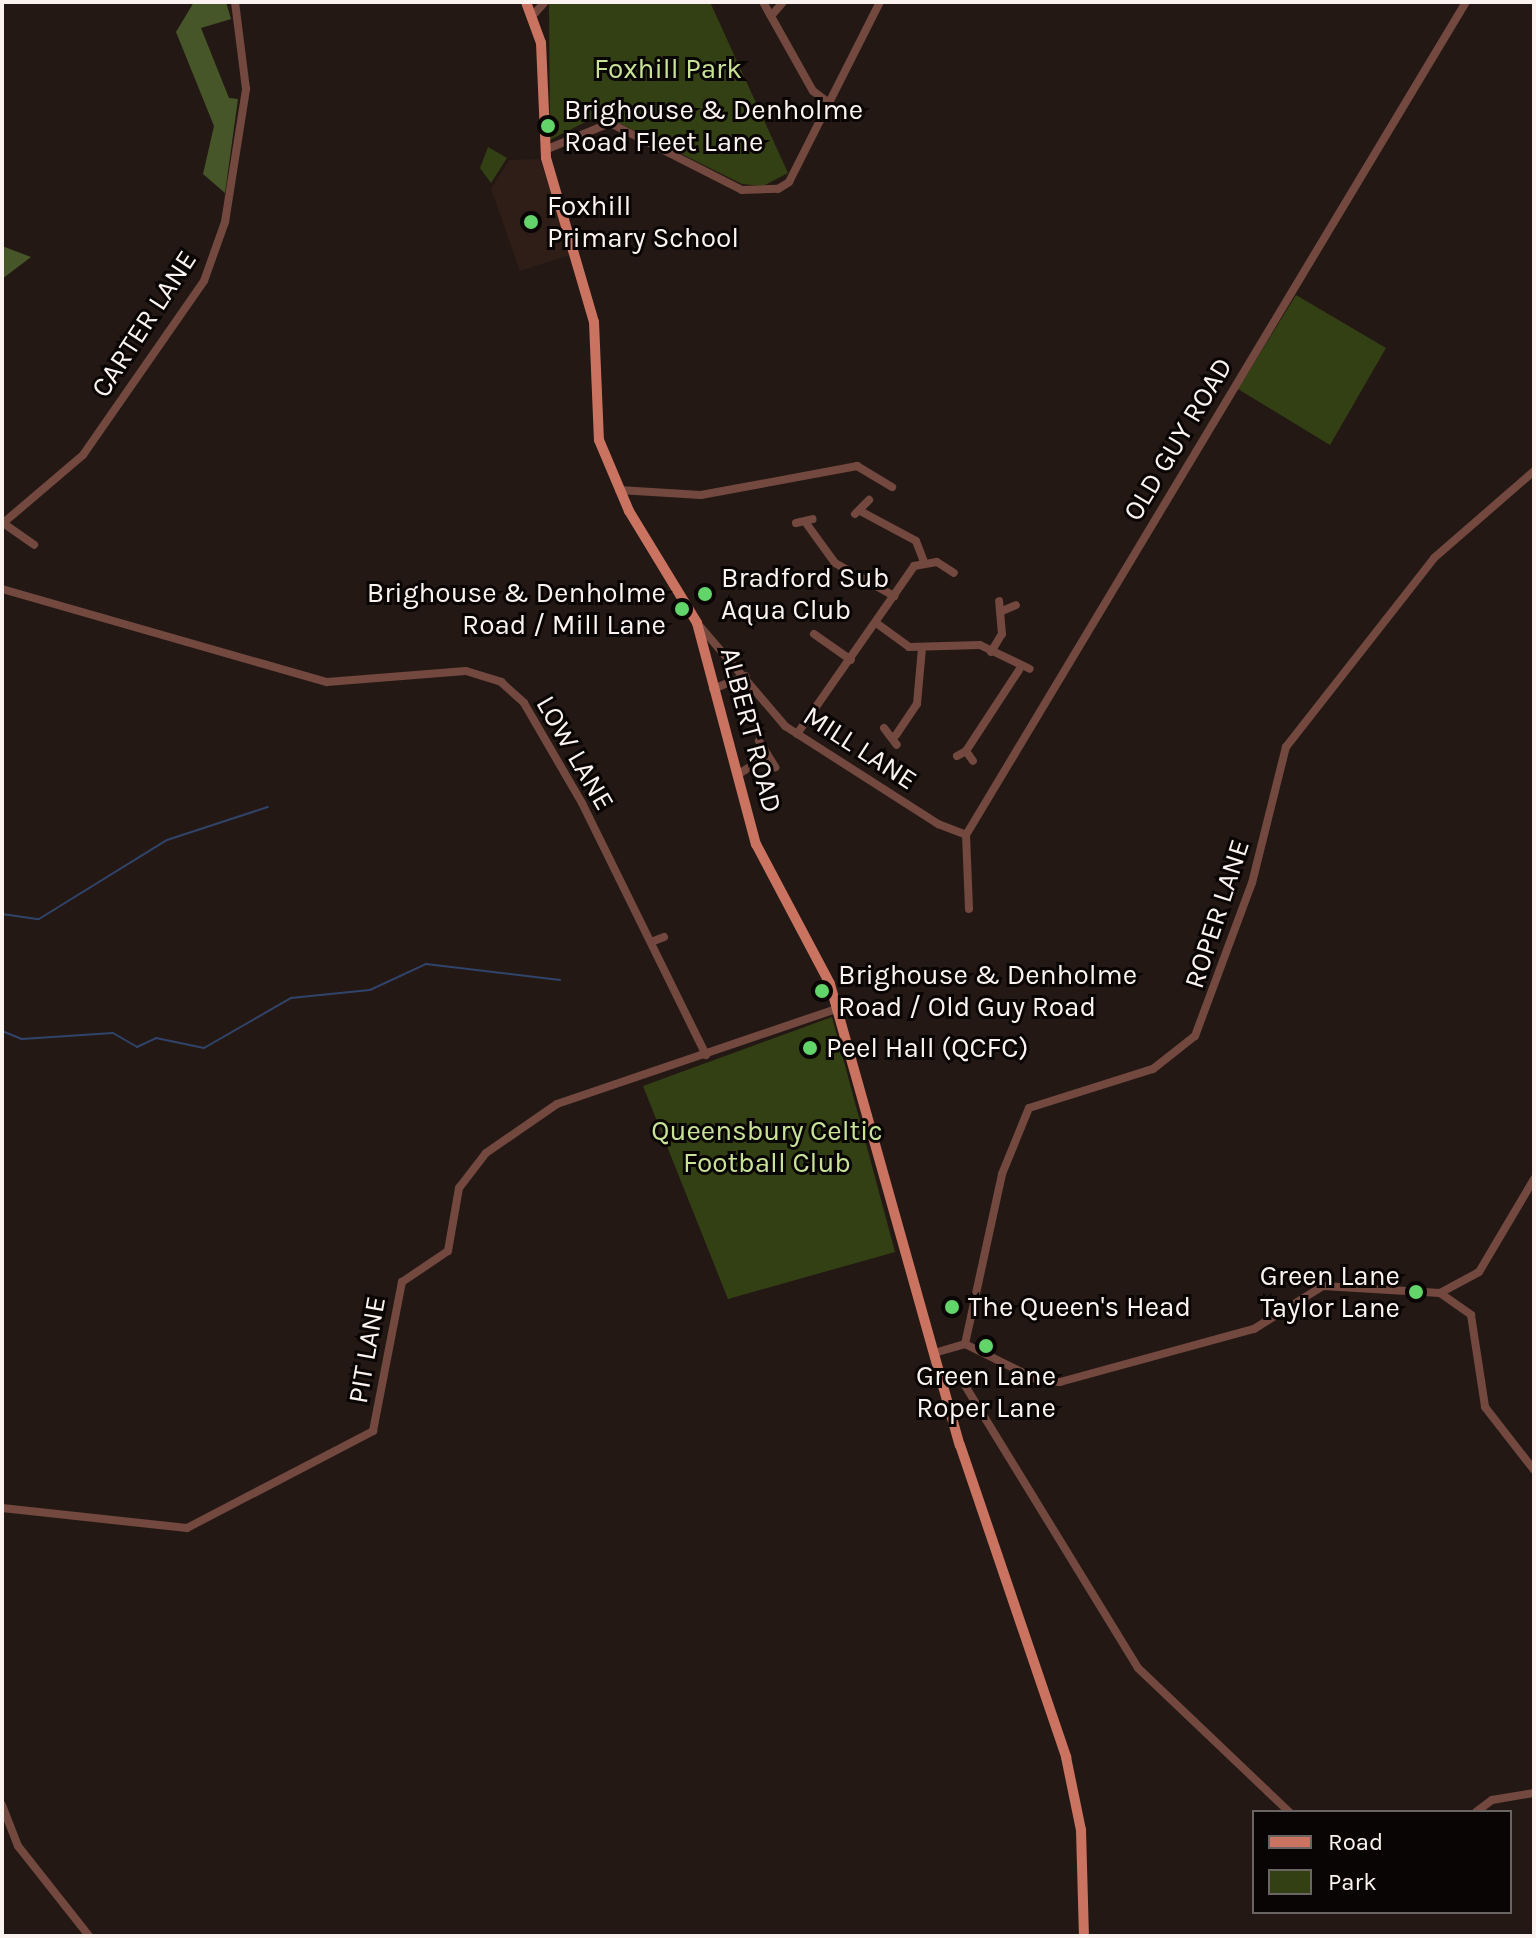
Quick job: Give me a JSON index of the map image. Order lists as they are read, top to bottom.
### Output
{
  "streets": {
    "main road": ["ALBERT ROAD"],
    "street": [
      "CARTER LANE",
      "OLD GUY ROAD",
      "MILL LANE",
      "LOW LANE",
      "ROPER LANE",
      "PIT LANE"
    ]
  },
  "crossings": [
    ["OLD GUY ROAD", "MILL LANE"],
    ["ALBERT ROAD", "MILL LANE"],
    ["ALBERT ROAD", "PIT LANE"],
    ["LOW LANE", "PIT LANE"]
  ],
  "parks": ["Foxhill Park", "Queensbury Celtic Football Club"],
  "places": [
    "Brighouse & Denholme Road Fleet Lane",
    "Foxhill Primary School",
    "Bradford Sub Aqua Club",
    "Brighouse & Denholme Road / Mill Lane",
    "Brighouse & Denholme Road / Old Guy Road",
    "Peel Hall (QCFC)",
    "Green Lane Taylor Lane",
    "The Queen's Head",
    "Green Lane Roper Lane"
  ],
  "legend": ["Road", "Park"]
}
